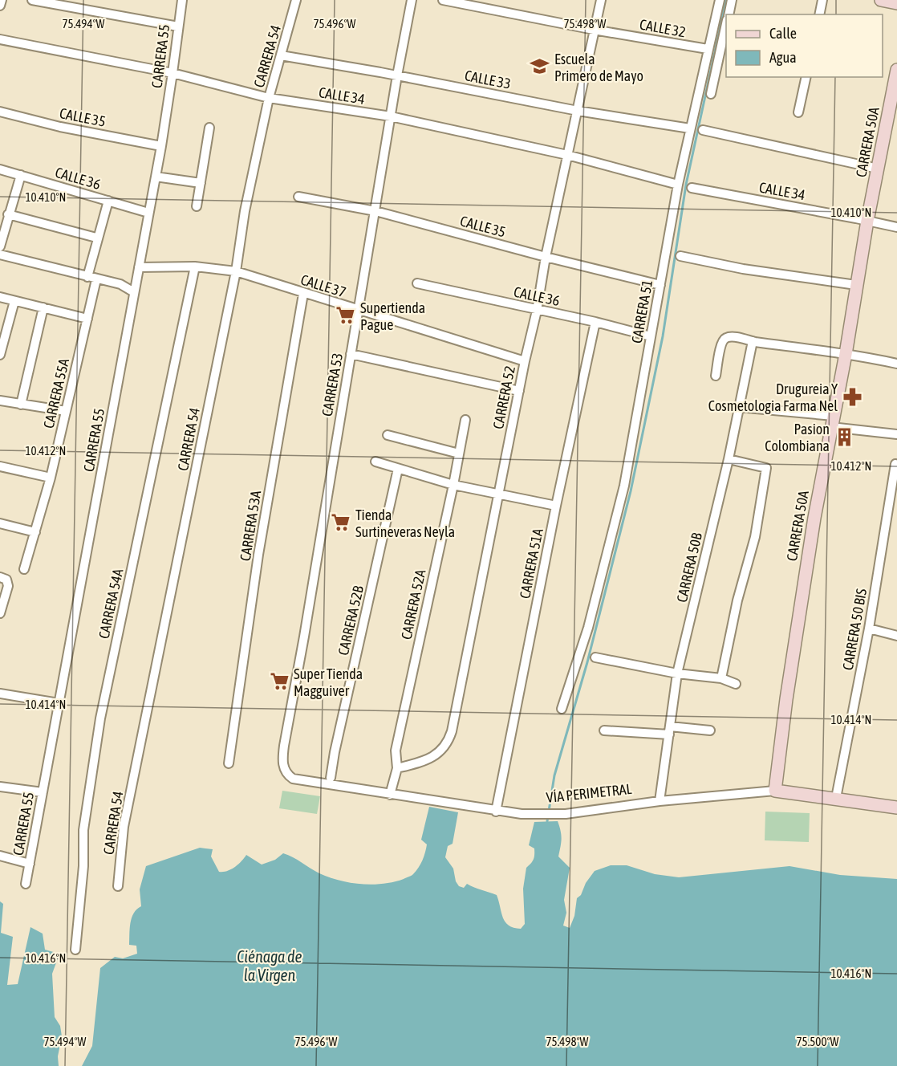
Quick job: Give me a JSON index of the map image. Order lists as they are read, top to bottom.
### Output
{
  "streets": {
    "street": [
      "CALLE 32",
      "CARRERA 55",
      "CARRERA 54",
      "CALLE 33",
      "CALLE 34",
      "CALLE 35",
      "CARRERA 50A",
      "CALLE 36",
      "CALLE 37",
      "CARRERA 51",
      "CARRERA 53",
      "CARRERA 55A",
      "CARRERA 52",
      "CARRERA 53A",
      "CARRERA 51A",
      "CARRERA 50B",
      "CARRERA 54A",
      "CARRERA 52A",
      "CARRERA 52B",
      "CARRERA 50 BIS",
      "VÍA PERIMETRAL"
    ]
  },
  "crossings": [
    ["CALLE 32", "CARRERA 51"],
    ["CALLE 32", "CARRERA 52"],
    ["CARRERA 55", "CALLE 34"],
    ["CARRERA 55", "CALLE 35"],
    ["CARRERA 55", "CALLE 36"],
    ["CARRERA 55", "CALLE 37"],
    ["CARRERA 54", "CALLE 33"],
    ["CARRERA 54", "CALLE 34"],
    ["CARRERA 54", "CALLE 37"],
    ["CALLE 33", "CARRERA 51"],
    ["CALLE 33", "CARRERA 53"],
    ["CALLE 33", "CARRERA 52"],
    ["CALLE 34", "CARRERA 50A"],
    ["CALLE 34", "CARRERA 51"],
    ["CALLE 34", "CARRERA 53"],
    ["CALLE 34", "CARRERA 52"],
    ["CALLE 35", "CARRERA 51"],
    ["CALLE 35", "CARRERA 53"],
    ["CALLE 35", "CARRERA 52"],
    ["CARRERA 50A", "VÍA PERIMETRAL"],
    ["CALLE 36", "CARRERA 51"],
    ["CALLE 36", "CARRERA 52"],
    ["CALLE 36", "CARRERA 51A"],
    ["CALLE 37", "CARRERA 53"],
    ["CALLE 37", "CARRERA 52"],
    ["CALLE 37", "CARRERA 53A"],
    ["CALLE 37", "CARRERA 54A"],
    ["CARRERA 53", "VÍA PERIMETRAL"],
    ["CARRERA 52", "CARRERA 52A"],
    ["CARRERA 51A", "VÍA PERIMETRAL"],
    ["CARRERA 50B", "VÍA PERIMETRAL"],
    ["CARRERA 52A", "VÍA PERIMETRAL"],
    ["CARRERA 52B", "VÍA PERIMETRAL"],
    ["CARRERA 50 BIS", "VÍA PERIMETRAL"]
  ],
  "water": ["Ciénaga de la Virgen"],
  "places": {
    "school or university": ["Escuela Primero de Mayo"],
    "supermarket": ["Supertienda Pague", "Tienda Surtineveras Neyla", "Super Tienda Magguiver"],
    "pharmacy": ["Drugureia Y Cosmetologia Farma Nel"],
    "building": ["Pasion Colombiana"]
  },
  "legend": ["Calle", "Agua"],
  "coordinates": [
    "75.494°W",
    "75.496°W",
    "75.498°W",
    "10.410°N",
    "10.412°N",
    "10.414°N",
    "10.416°N",
    "75.500°W"
  ]
}
